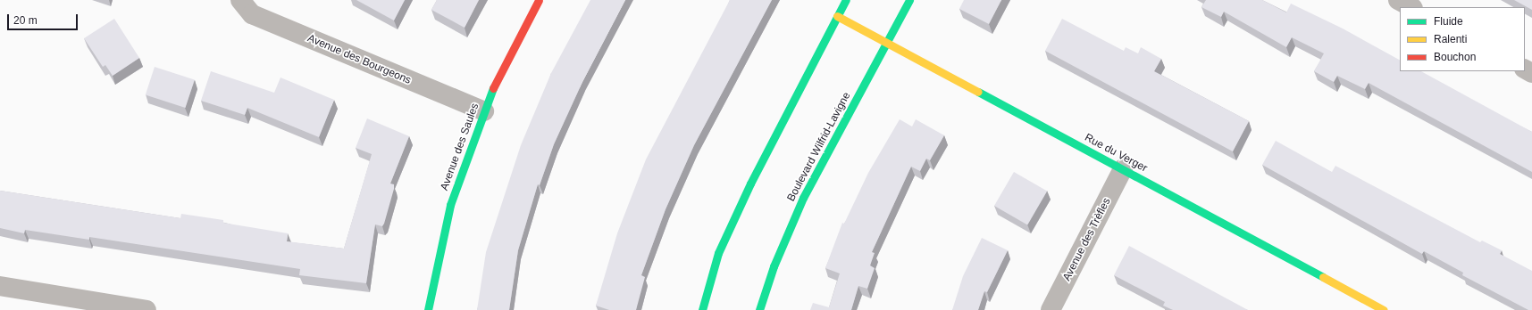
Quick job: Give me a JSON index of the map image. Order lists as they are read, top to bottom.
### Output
{
  "streets": {
    "street": [
      "Avenue des Bourgeons",
      "Avenue des Saules",
      "Boulevard Wilfrid-Lavigne",
      "Rue du Verger",
      "Avenue des Trèfles"
    ]
  },
  "crossings": [
    ["Avenue des Bourgeons", "Avenue des Saules"],
    ["Boulevard Wilfrid-Lavigne", "Rue du Verger"],
    ["Rue du Verger", "Avenue des Trèfles"]
  ],
  "legend": ["Fluide", "Ralenti", "Bouchon"],
  "scale_bar": "20 m"
}
